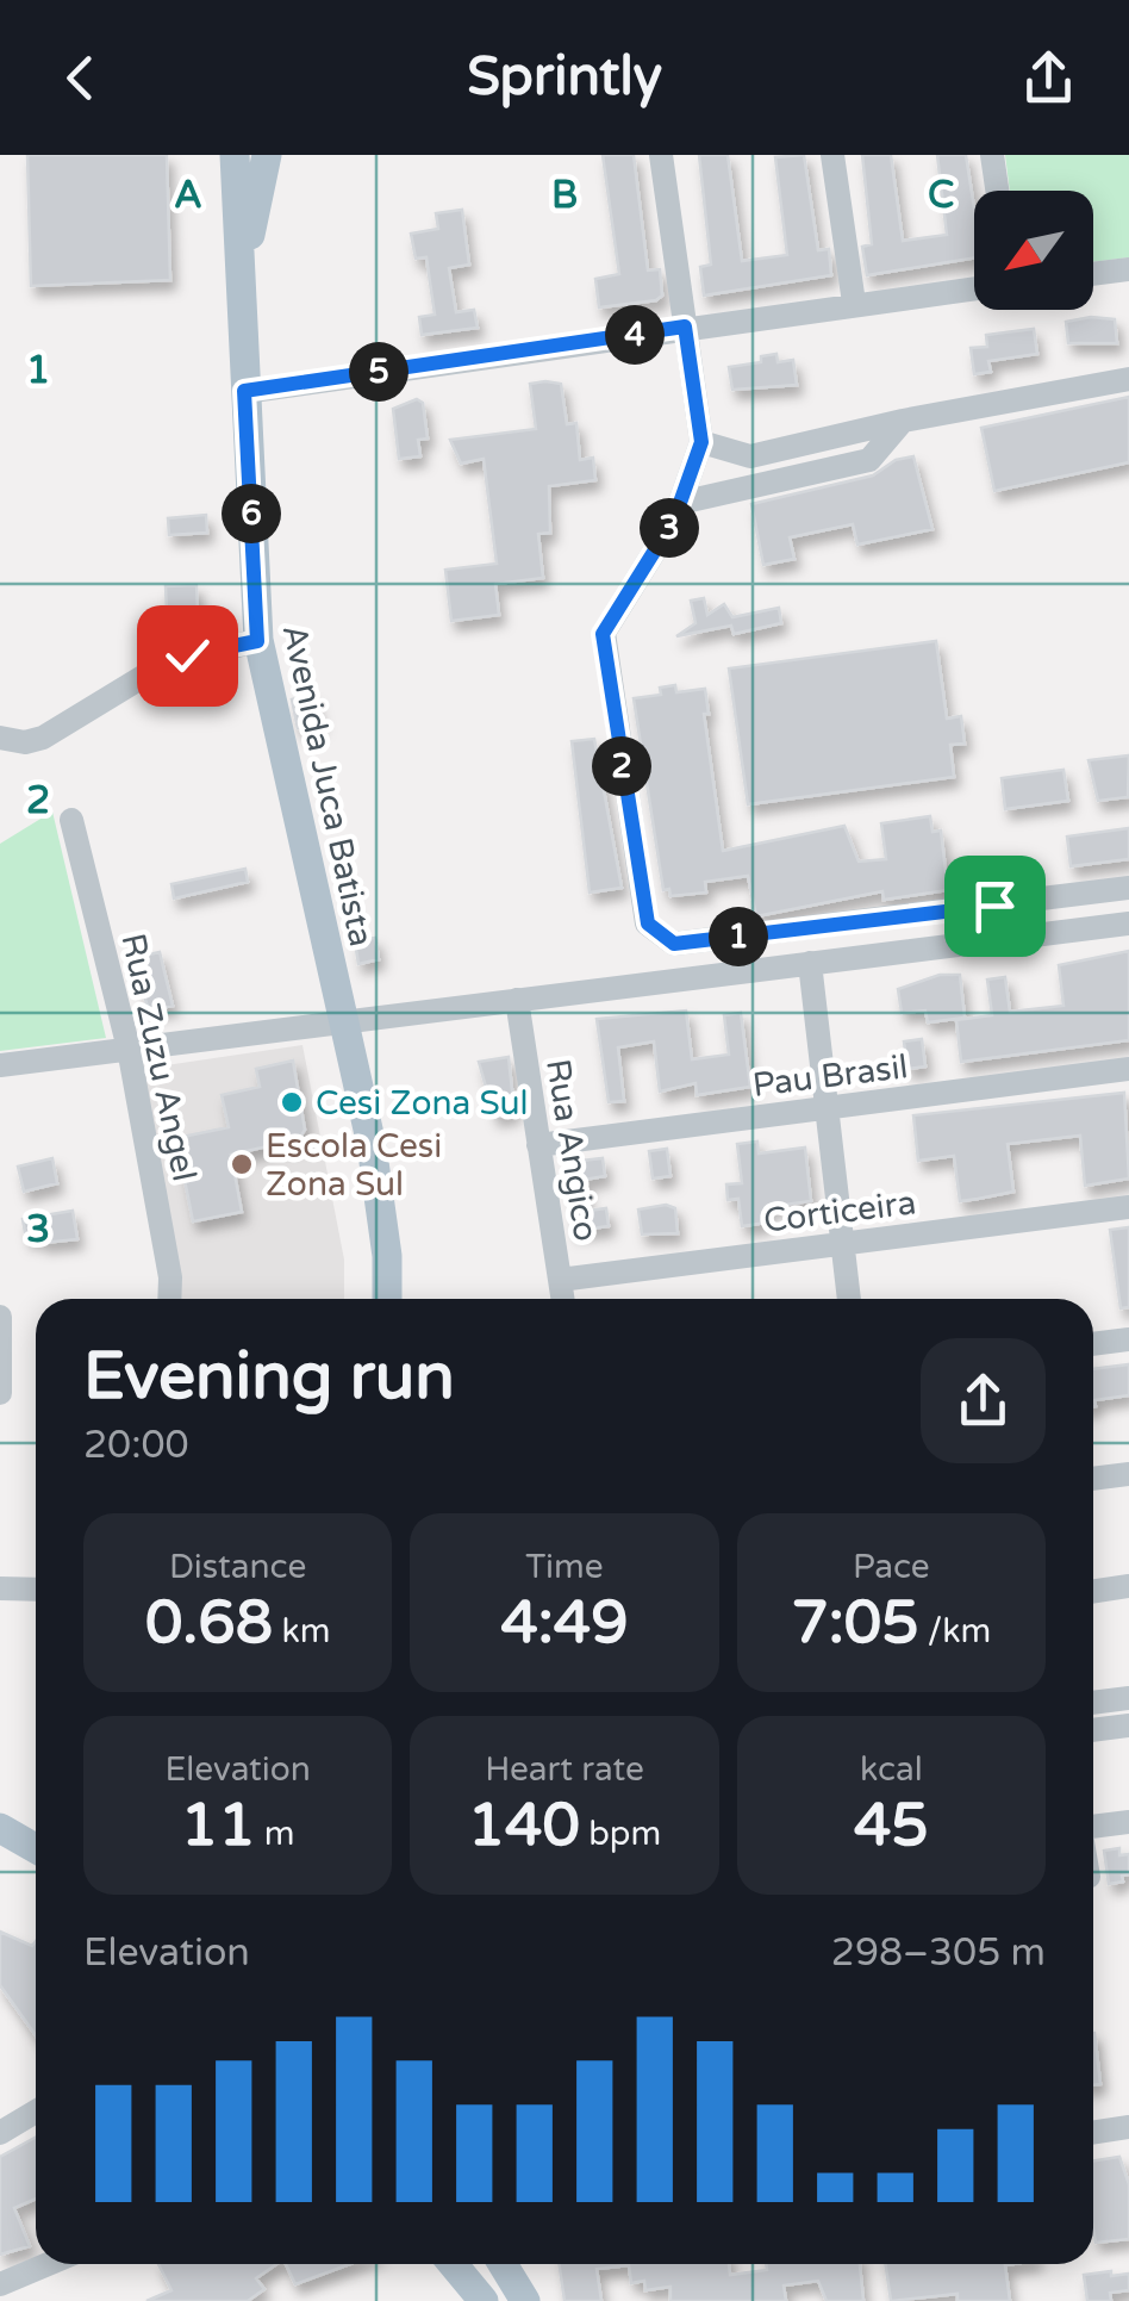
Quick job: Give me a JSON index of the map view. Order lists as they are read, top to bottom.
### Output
{
  "streets": {
    "main road": ["Avenida Juca Batista"],
    "street": [
      "Rua Zuzu Angel",
      "Pau Brasil",
      "Rua Angico",
      "Corticeira"
    ]
  },
  "crossings": [
    ["Pau Brasil", "Rua Angico"],
    ["Rua Angico", "Corticeira"]
  ],
  "places": ["Cesi Zona Sul", "Escola Cesi Zona Sul"],
  "north": "bottom left",
  "page": {
    "header": "Sprintly",
    "pins": [
      "4",
      "5",
      "6",
      "3",
      "2",
      "1"
    ],
    "heading": ["Evening run", "20:00"],
    "stats": [
      ["Distance", "0.68 km"],
      ["Time", "4:49"],
      ["Pace", "7:05 /km"],
      ["Elevation", "11 m"],
      ["Heart rate", "140 bpm"],
      ["kcal", "45"]
    ],
    "chart": ["Elevation", "298–305 m"]
  },
  "grid": {
    "columns": ["A", "B", "C"],
    "rows": ["1", "2", "3"]
  }
}
